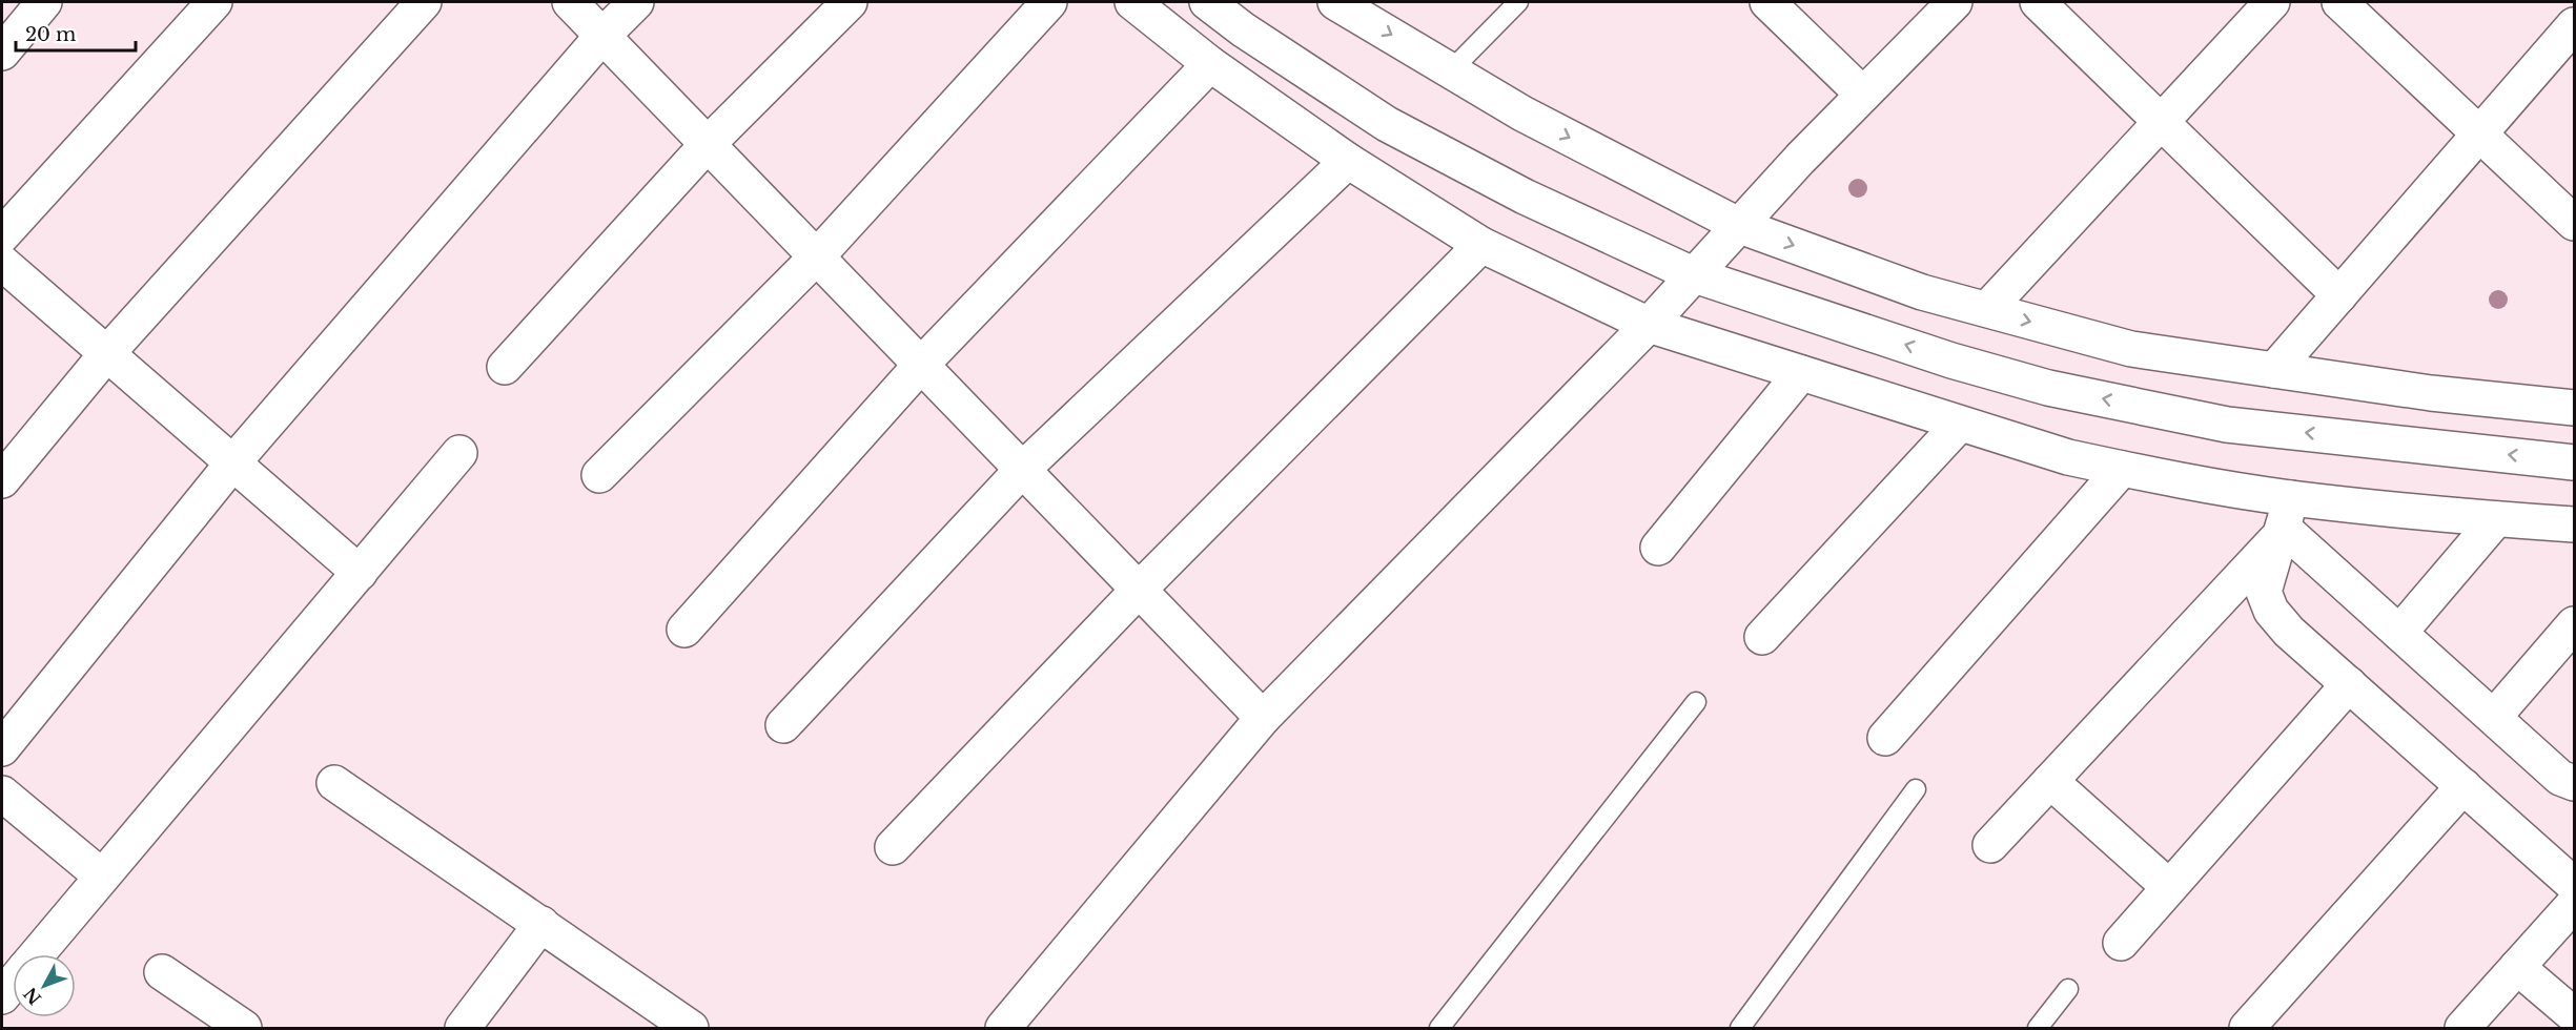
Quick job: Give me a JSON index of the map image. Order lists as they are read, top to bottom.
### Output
{
  "scale_bar": "20 m",
  "north": "bottom left"
}
